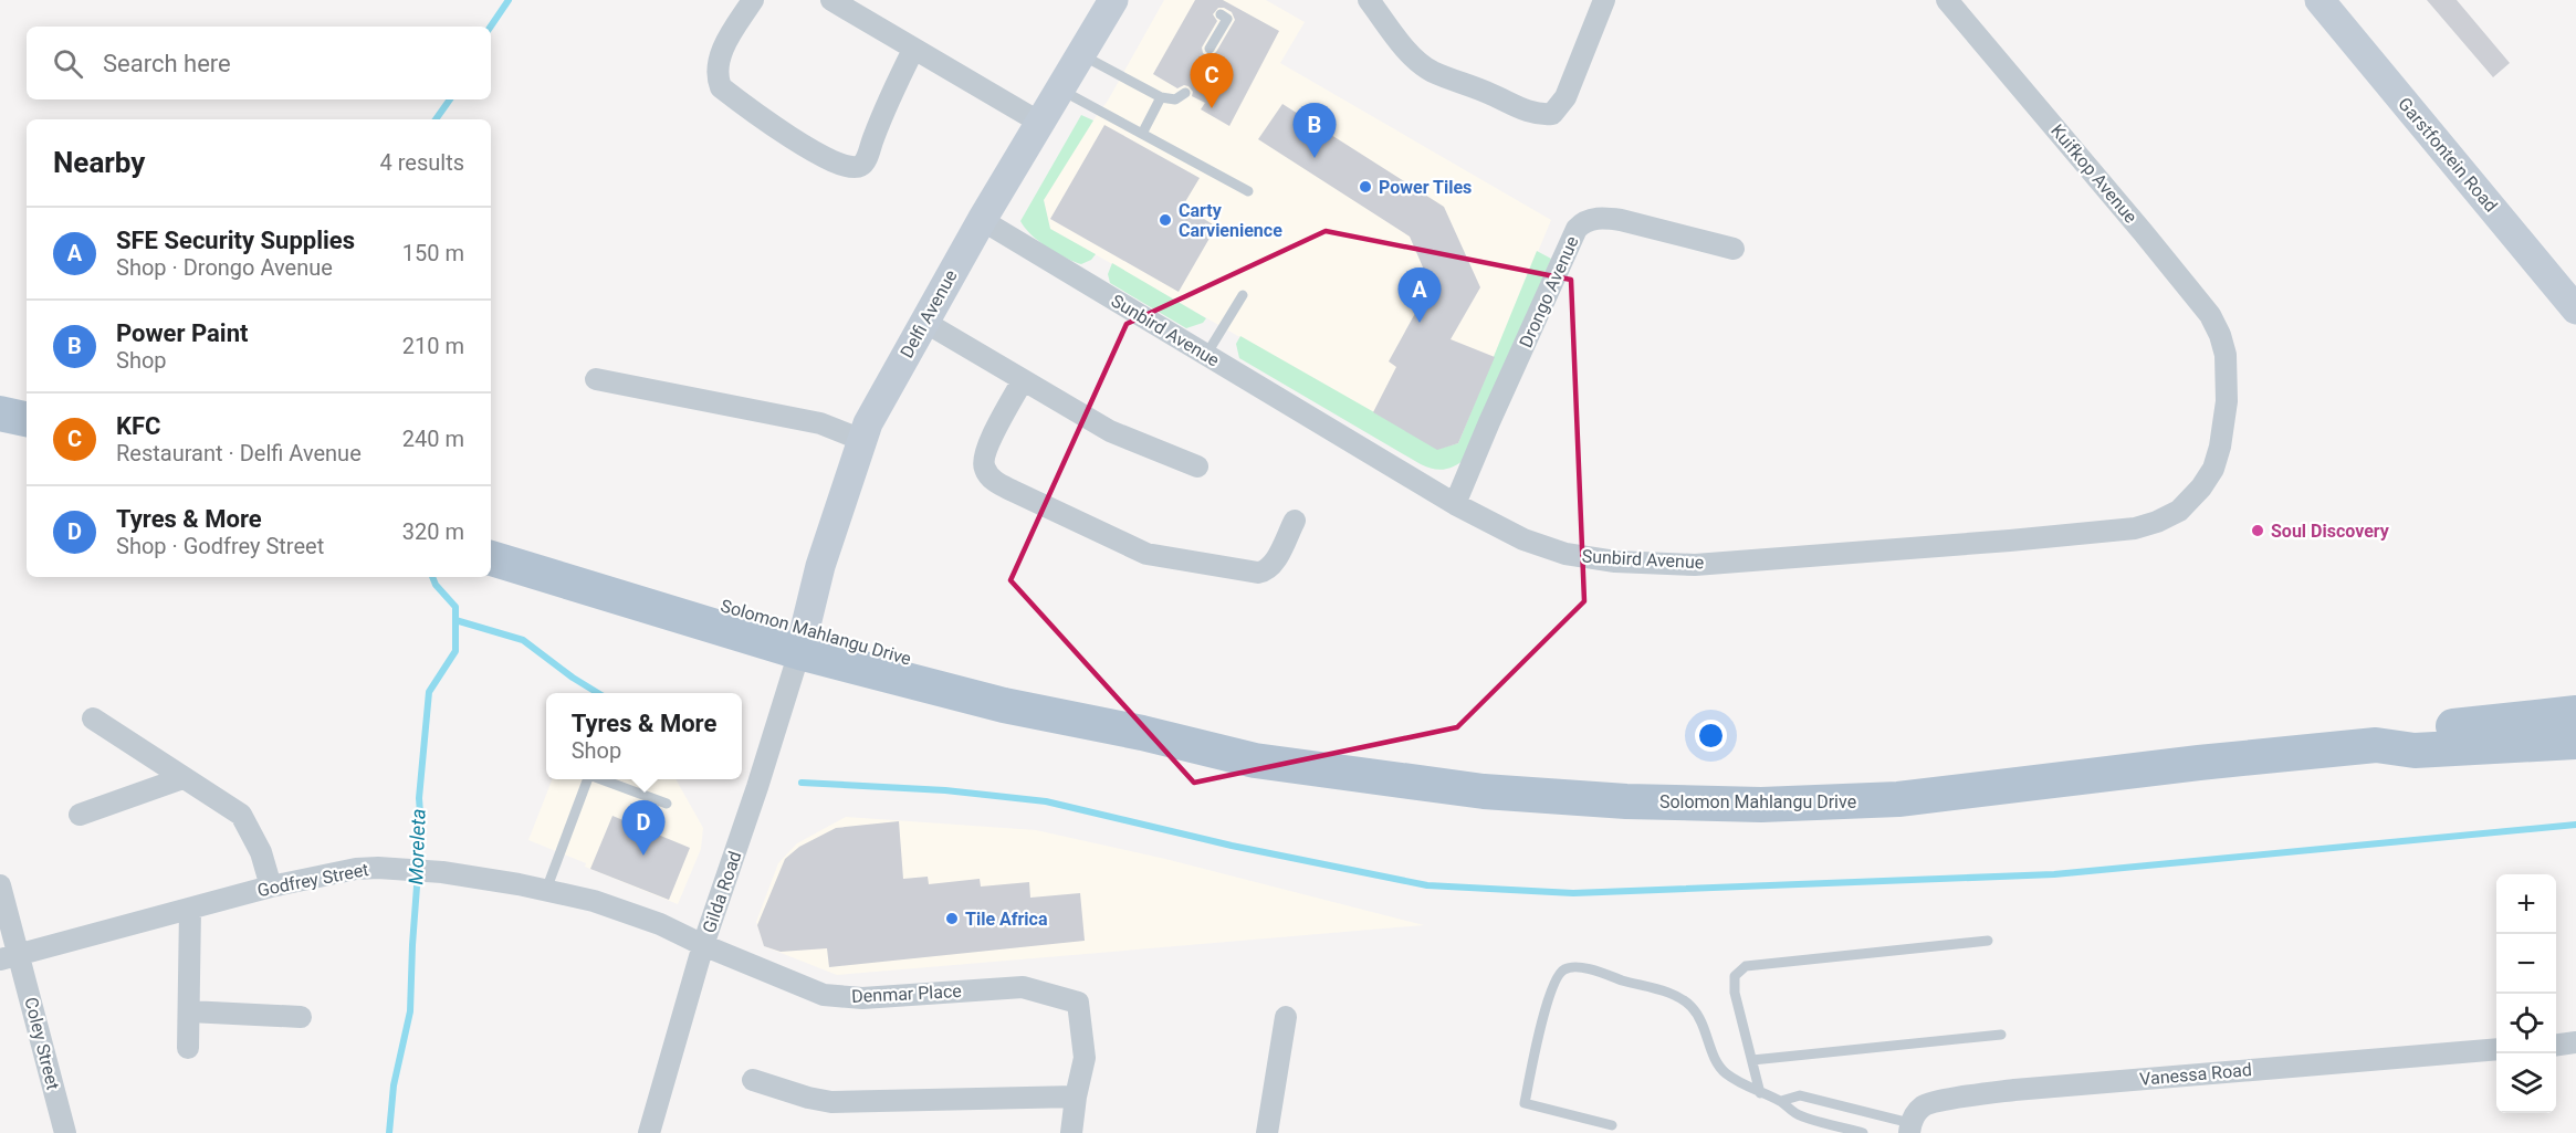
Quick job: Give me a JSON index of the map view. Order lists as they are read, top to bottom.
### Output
{
  "streets": {
    "main road": ["Solomon Mahlangu Drive"],
    "street": [
      "Garstfontein Road",
      "Kuifkop Avenue",
      "Drongo Avenue",
      "Delfi Avenue",
      "Sunbird Avenue",
      "Godfrey Street",
      "Gilda Road",
      "Denmar Place",
      "Coley Street",
      "Vanessa Road"
    ]
  },
  "crossings": [
    ["Kuifkop Avenue", "Sunbird Avenue"],
    ["Drongo Avenue", "Sunbird Avenue"],
    ["Delfi Avenue", "Sunbird Avenue"],
    ["Delfi Avenue", "Solomon Mahlangu Drive"],
    ["Delfi Avenue", "Gilda Road"],
    ["Solomon Mahlangu Drive", "Gilda Road"],
    ["Godfrey Street", "Gilda Road"],
    ["Godfrey Street", "Denmar Place"],
    ["Godfrey Street", "Coley Street"],
    ["Gilda Road", "Denmar Place"]
  ],
  "water": ["Moreleta"],
  "places": [
    "Power Tiles",
    "Carty Carvienience",
    "Soul Discovery",
    "Tile Africa"
  ],
  "page": {
    "search": "Search here",
    "pins": [
      "C",
      "B",
      "A",
      "D"
    ],
    "heading": ["Nearby", "4 results"],
    "list": [
      {
        "mark": "A",
        "name": "SFE Security Supplies",
        "note": "Shop · Drongo Avenue",
        "value": "150 m"
      },
      {
        "mark": "B",
        "name": "Power Paint",
        "note": "Shop",
        "value": "210 m"
      },
      {
        "mark": "C",
        "name": "KFC",
        "note": "Restaurant · Delfi Avenue",
        "value": "240 m"
      },
      {
        "mark": "D",
        "name": "Tyres & More",
        "note": "Shop · Godfrey Street",
        "value": "320 m"
      }
    ],
    "popup": ["Tyres & More", "Shop"],
    "map_buttons": ["+", "−"]
  }
}
